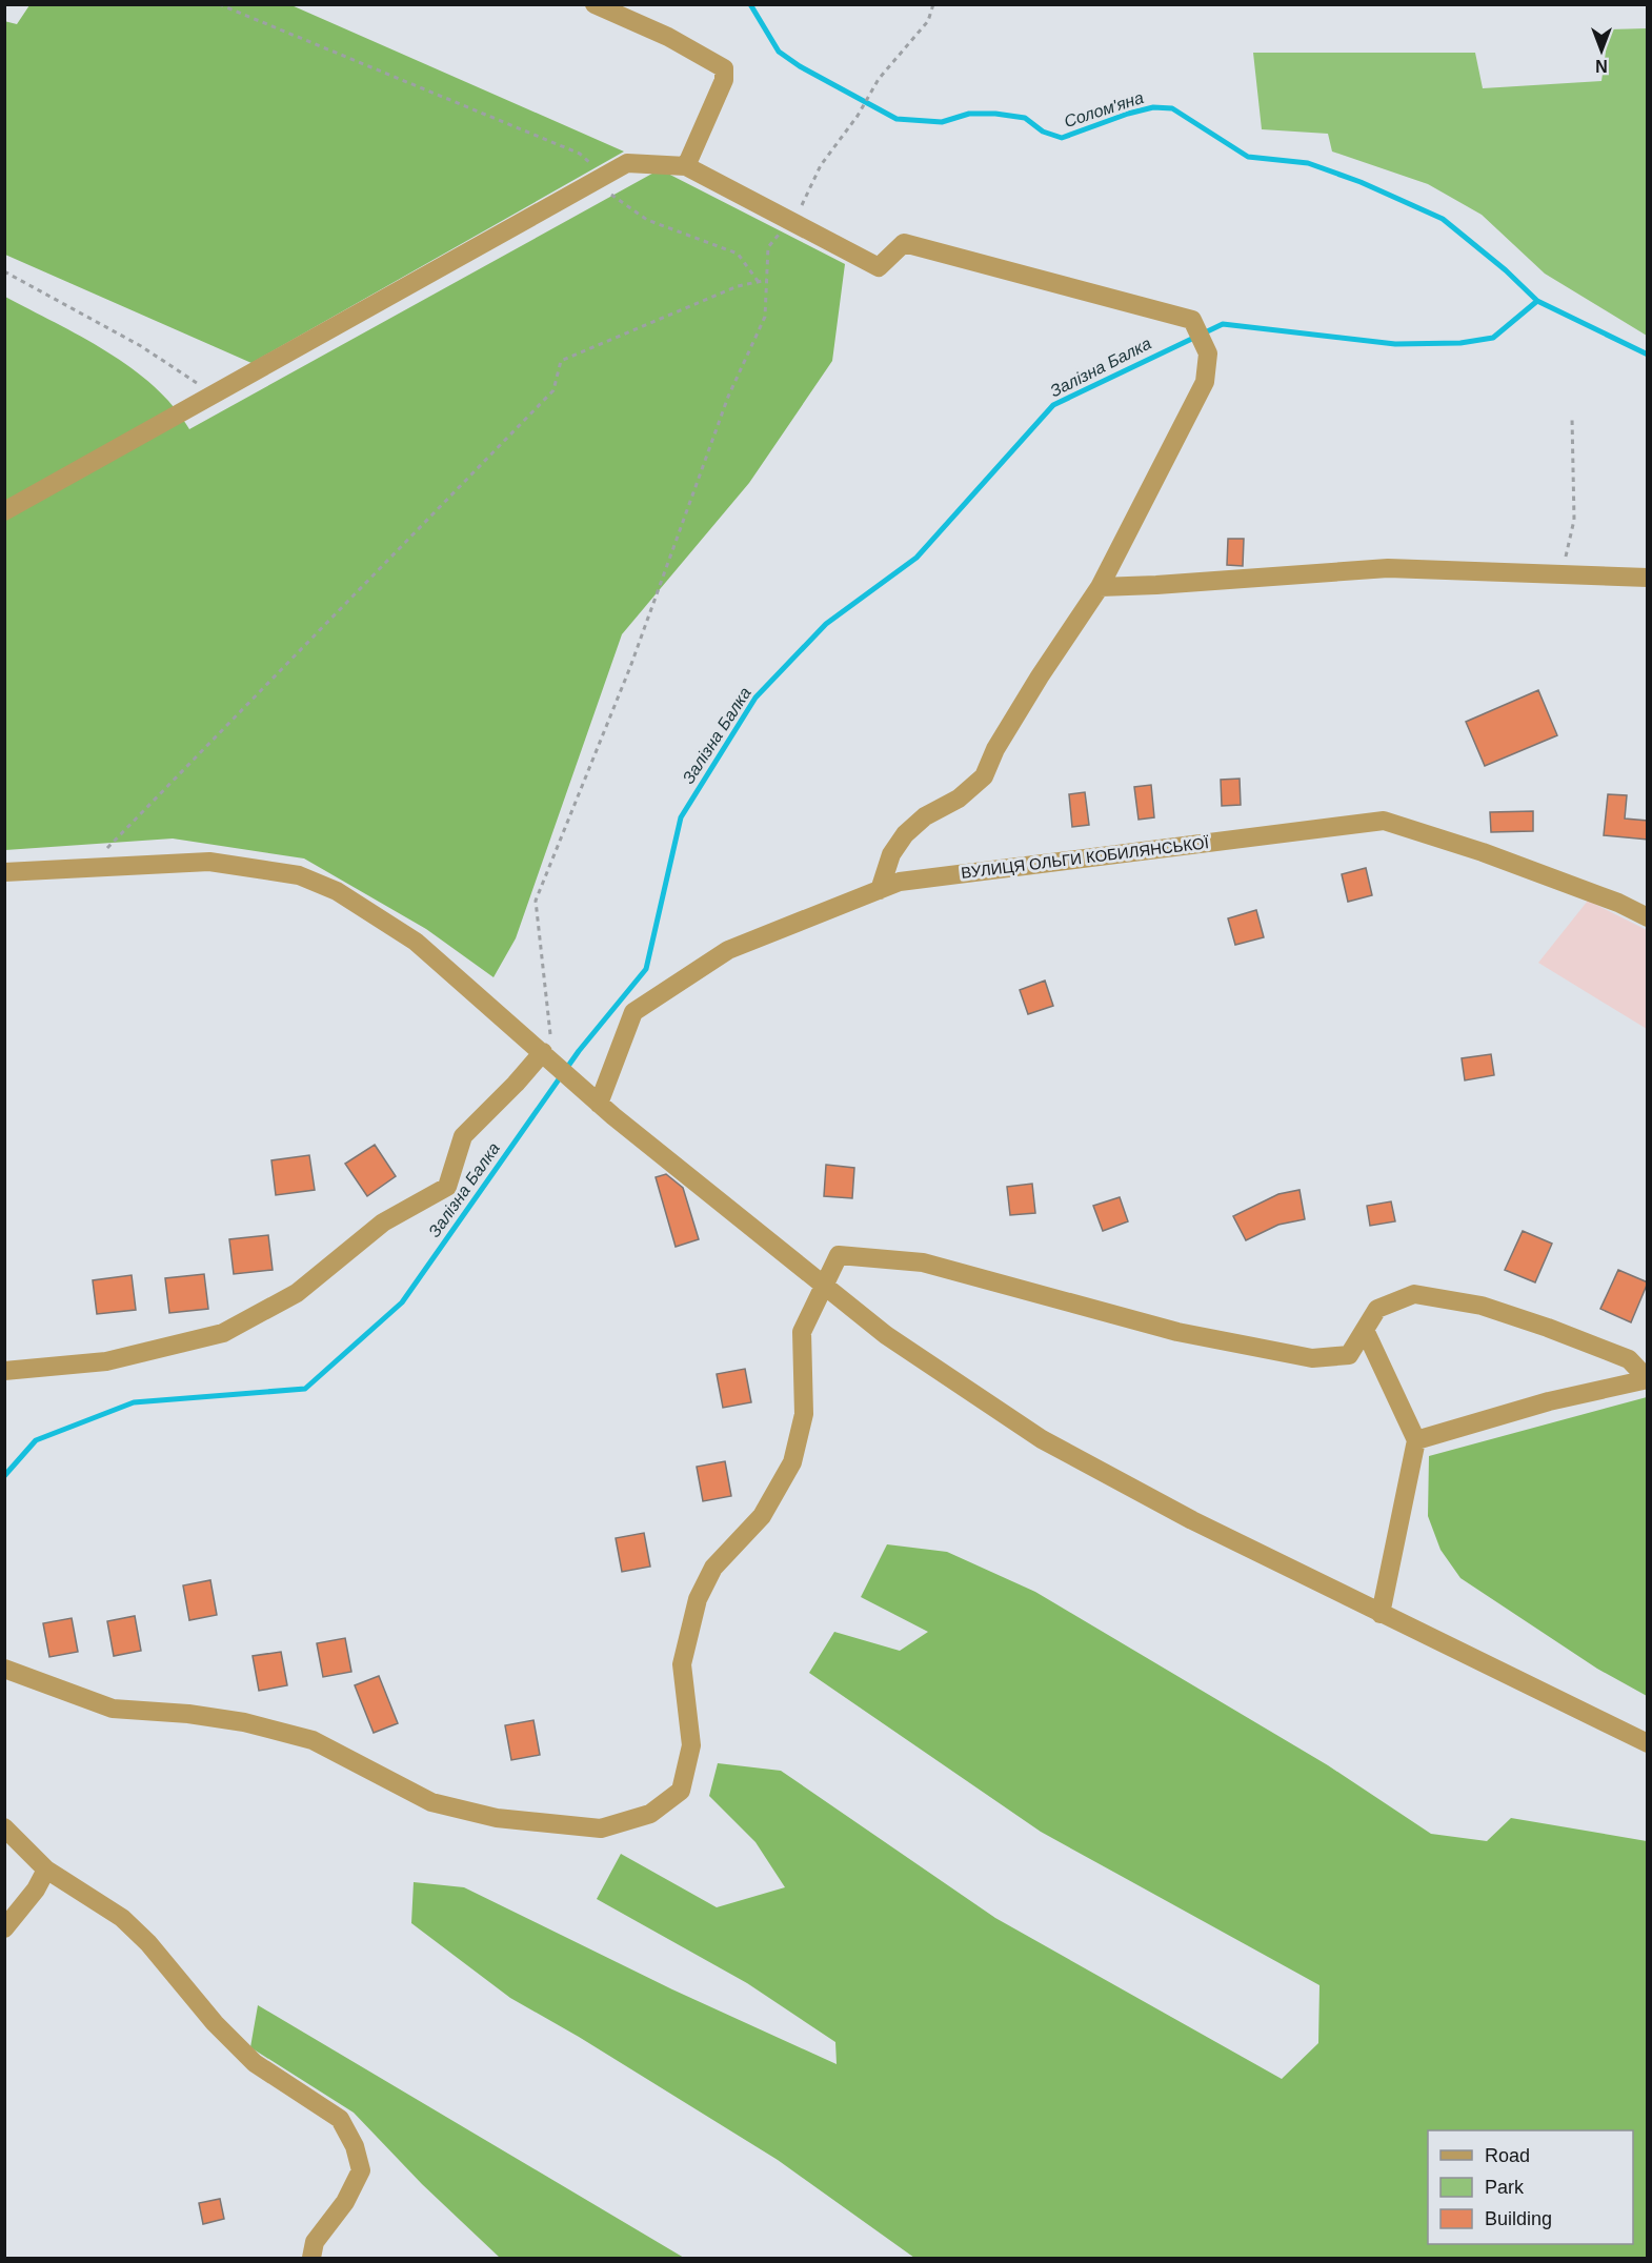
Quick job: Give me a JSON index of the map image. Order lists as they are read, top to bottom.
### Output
{
  "streets": {
    "street": ["ВУЛИЦЯ ОЛЬГИ КОБИЛЯНСЬКОЇ"]
  },
  "water": ["Солом'яна", "Залізна Балка"],
  "legend": ["Road", "Park", "Building"],
  "north": "bottom"
}
